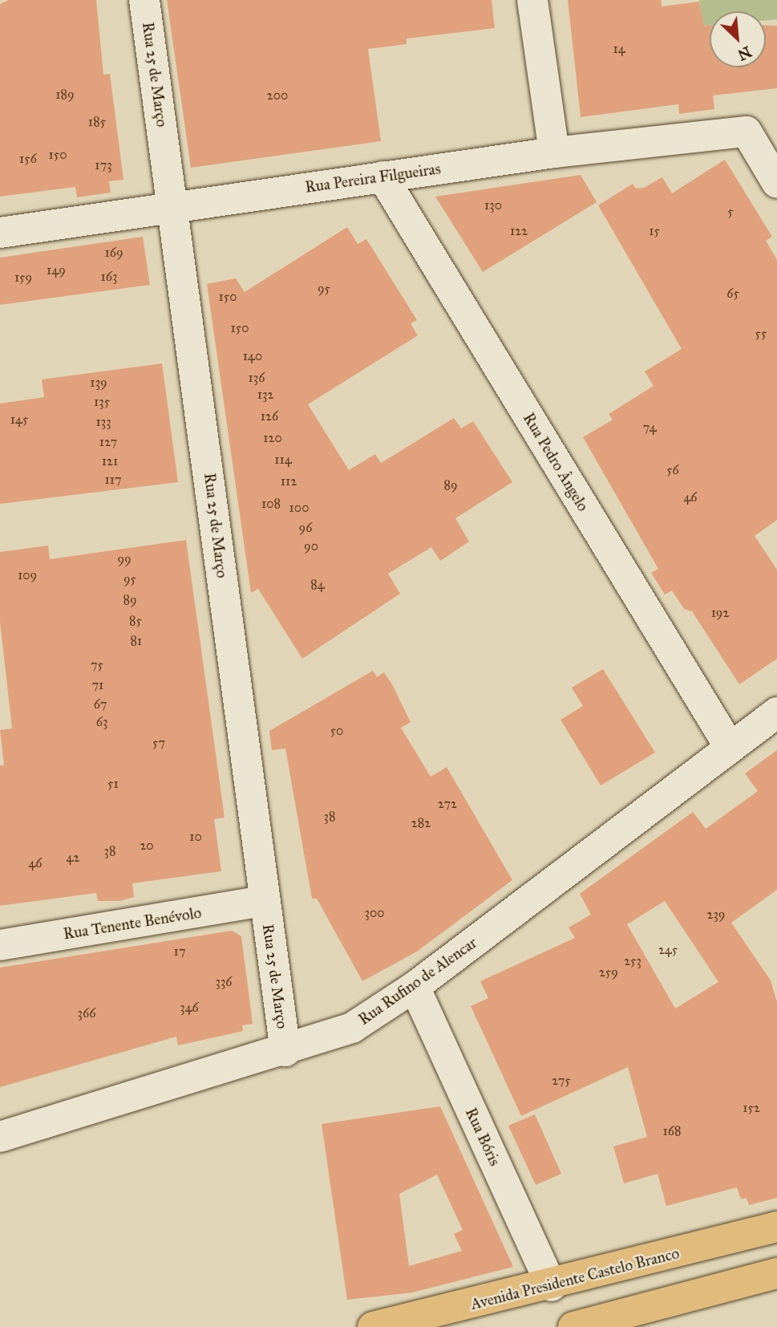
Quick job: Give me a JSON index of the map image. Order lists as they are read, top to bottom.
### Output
{
  "streets": {
    "main road": ["Avenida Presidente Castelo Branco"],
    "street": [
      "Rua 25 de Março",
      "Rua Pereira Filgueiras",
      "Rua Pedro Ângelo",
      "Rua Tenente Benévolo",
      "Rua Rufino de Alencar",
      "Rua Bóris"
    ]
  },
  "crossings": [
    ["Rua 25 de Março", "Rua Pereira Filgueiras"],
    ["Rua 25 de Março", "Rua Tenente Benévolo"],
    ["Rua 25 de Março", "Rua Rufino de Alencar"],
    ["Rua Pereira Filgueiras", "Rua Pedro Ângelo"],
    ["Rua Pedro Ângelo", "Rua Rufino de Alencar"],
    ["Rua Rufino de Alencar", "Rua Bóris"],
    ["Rua Bóris", "Avenida Presidente Castelo Branco"]
  ],
  "house_numbers": [
    "14",
    "189",
    "200",
    "185",
    "150",
    "156",
    "173",
    "130",
    "5",
    "122",
    "15",
    "169",
    "149",
    "163",
    "159",
    "95",
    "65",
    "150",
    "150",
    "55",
    "140",
    "136",
    "139",
    "132",
    "135",
    "126",
    "145",
    "133",
    "74",
    "120",
    "127",
    "114",
    "121",
    "56",
    "117",
    "112",
    "89",
    "46",
    "108",
    "100",
    "96",
    "90",
    "99",
    "109",
    "95",
    "84",
    "89",
    "192",
    "85",
    "81",
    "75",
    "71",
    "67",
    "63",
    "50",
    "57",
    "51",
    "272",
    "38",
    "282",
    "10",
    "20",
    "38",
    "42",
    "46",
    "300",
    "239",
    "245",
    "17",
    "253",
    "259",
    "336",
    "346",
    "366",
    "275",
    "152",
    "168"
  ],
  "north": "bottom right"
}
